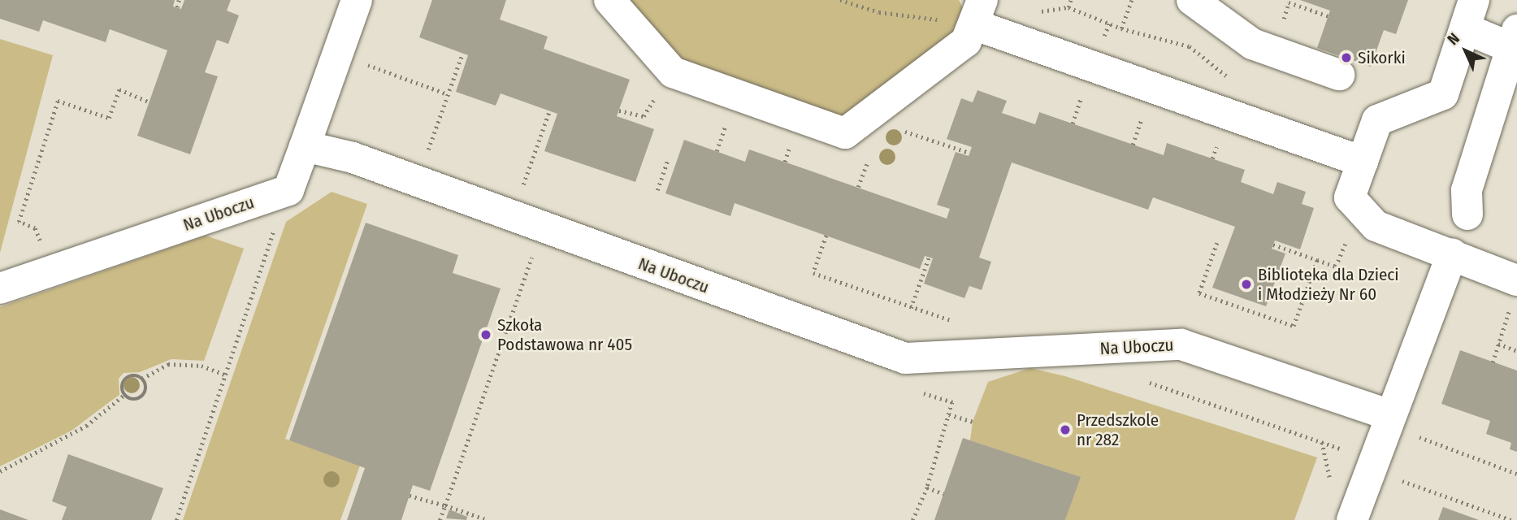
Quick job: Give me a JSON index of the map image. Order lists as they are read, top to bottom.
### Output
{
  "streets": {
    "street": ["Na Uboczu"]
  },
  "places": [
    "Sikorki",
    "Biblioteka dla Dzieci i Młodzieży Nr 60",
    "Szkoła Podstawowa nr 405",
    "Przedszkole nr 282"
  ],
  "north": "top left"
}
